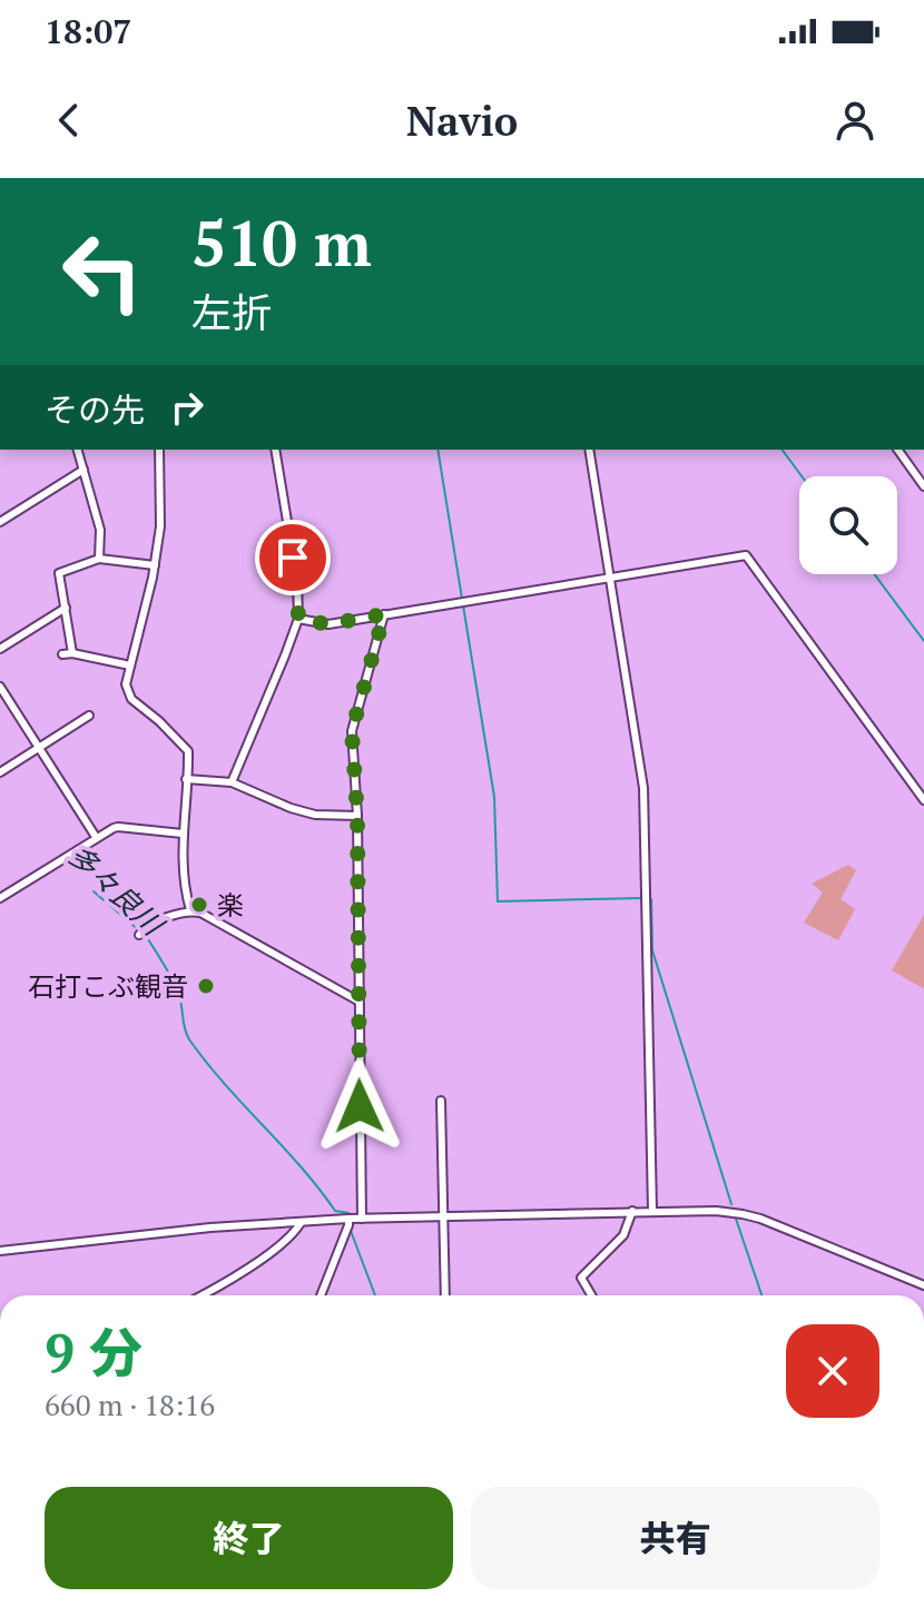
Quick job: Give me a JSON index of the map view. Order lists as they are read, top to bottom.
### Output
{
  "water": ["多々良川"],
  "places": ["楽", "石打こぶ観音"],
  "page": {
    "status": "18:07",
    "header": "Navio",
    "turn": ["510 m", "左折"],
    "then": "その先",
    "heading": ["9 分", "660 m · 18:16"],
    "buttons": ["終了", "共有"]
  }
}
